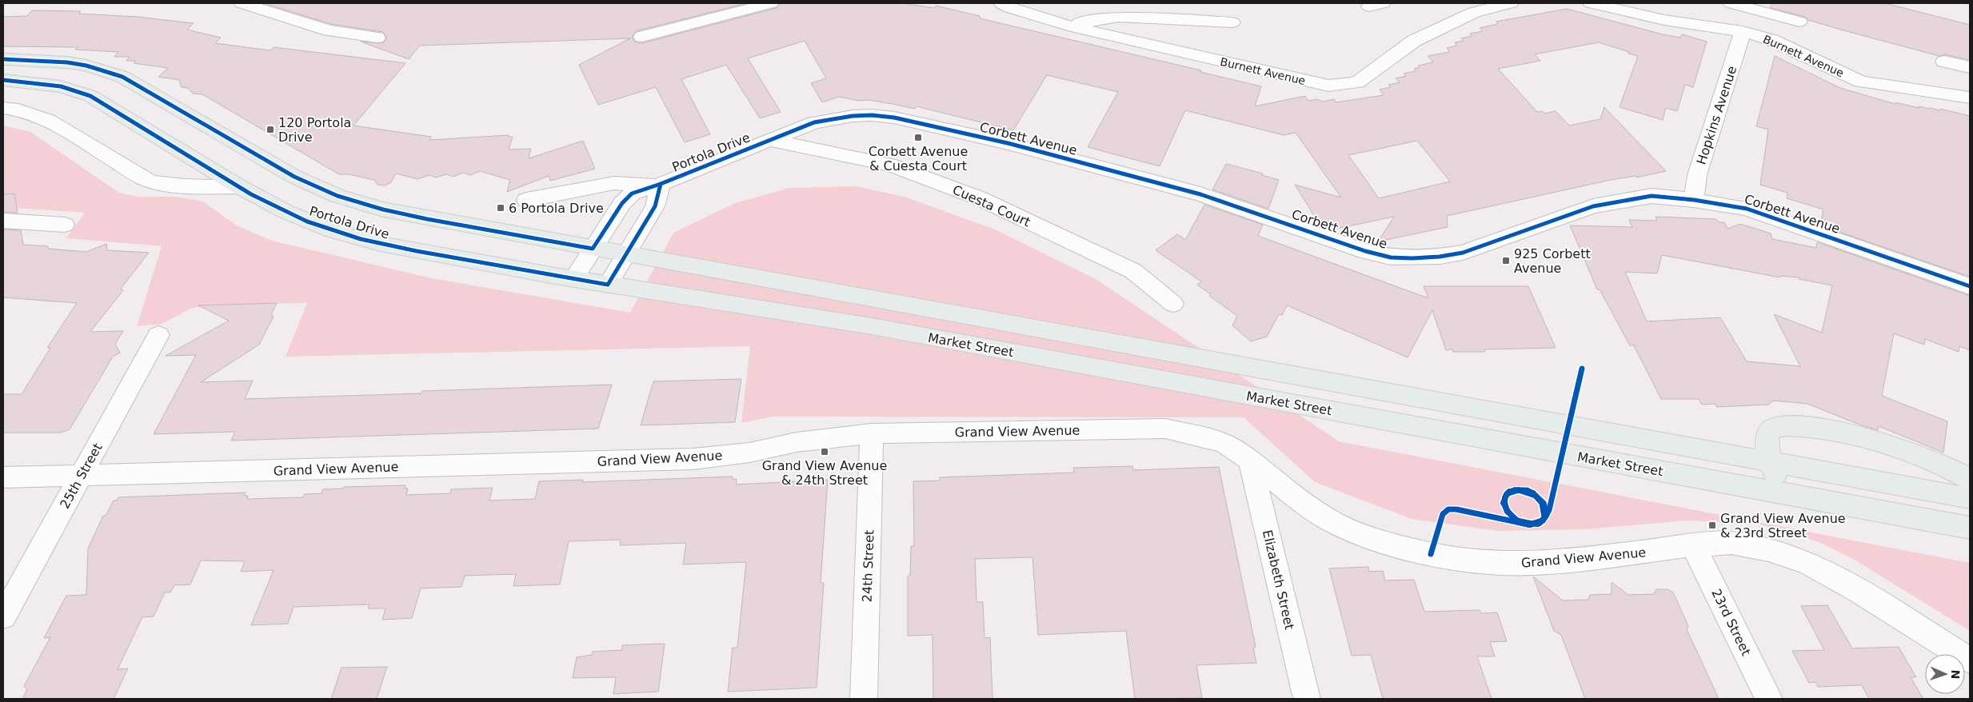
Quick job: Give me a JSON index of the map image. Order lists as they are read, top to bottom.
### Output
{
  "streets": {
    "main road": ["Portola Drive", "Market Street"],
    "street": [
      "Burnett Avenue",
      "Hopkins Avenue",
      "Corbett Avenue",
      "Cuesta Court",
      "Grand View Avenue",
      "25th Street",
      "24th Street",
      "Elizabeth Street",
      "23rd Street"
    ]
  },
  "crossings": [
    ["Burnett Avenue", "Hopkins Avenue"],
    ["Hopkins Avenue", "Corbett Avenue"],
    ["Corbett Avenue", "Portola Drive"],
    ["Corbett Avenue", "Cuesta Court"],
    ["Portola Drive", "Cuesta Court"],
    ["Portola Drive", "Market Street"],
    ["Grand View Avenue", "25th Street"],
    ["Grand View Avenue", "24th Street"],
    ["Grand View Avenue", "Elizabeth Street"],
    ["Grand View Avenue", "23rd Street"]
  ],
  "places": {
    "transit": [
      "120 Portola Drive",
      "Corbett Avenue & Cuesta Court",
      "6 Portola Drive",
      "925 Corbett Avenue",
      "Grand View Avenue & 24th Street",
      "Grand View Avenue & 23rd Street"
    ]
  },
  "north": "right"
}
